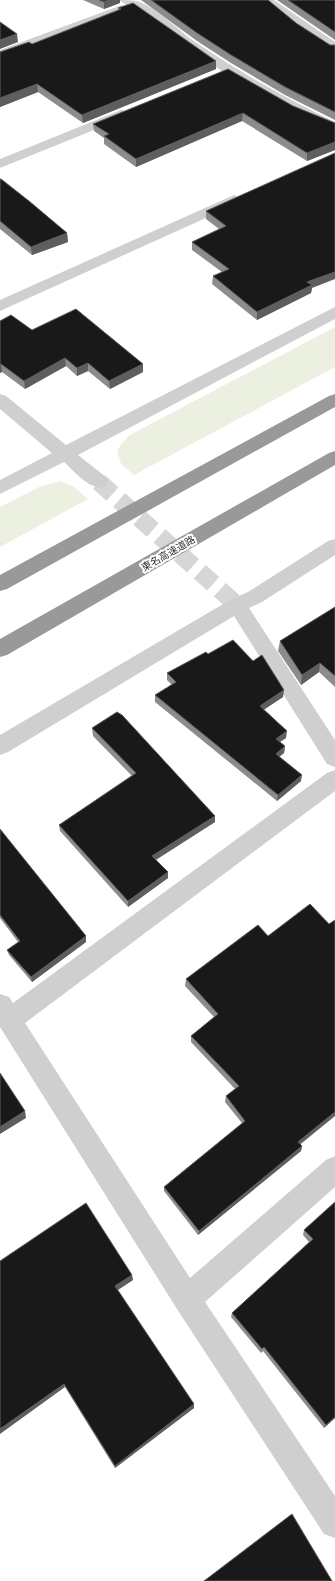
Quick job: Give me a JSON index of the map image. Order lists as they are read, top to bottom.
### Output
{
  "streets": {
    "highway": ["東名高速道路"]
  }
}
